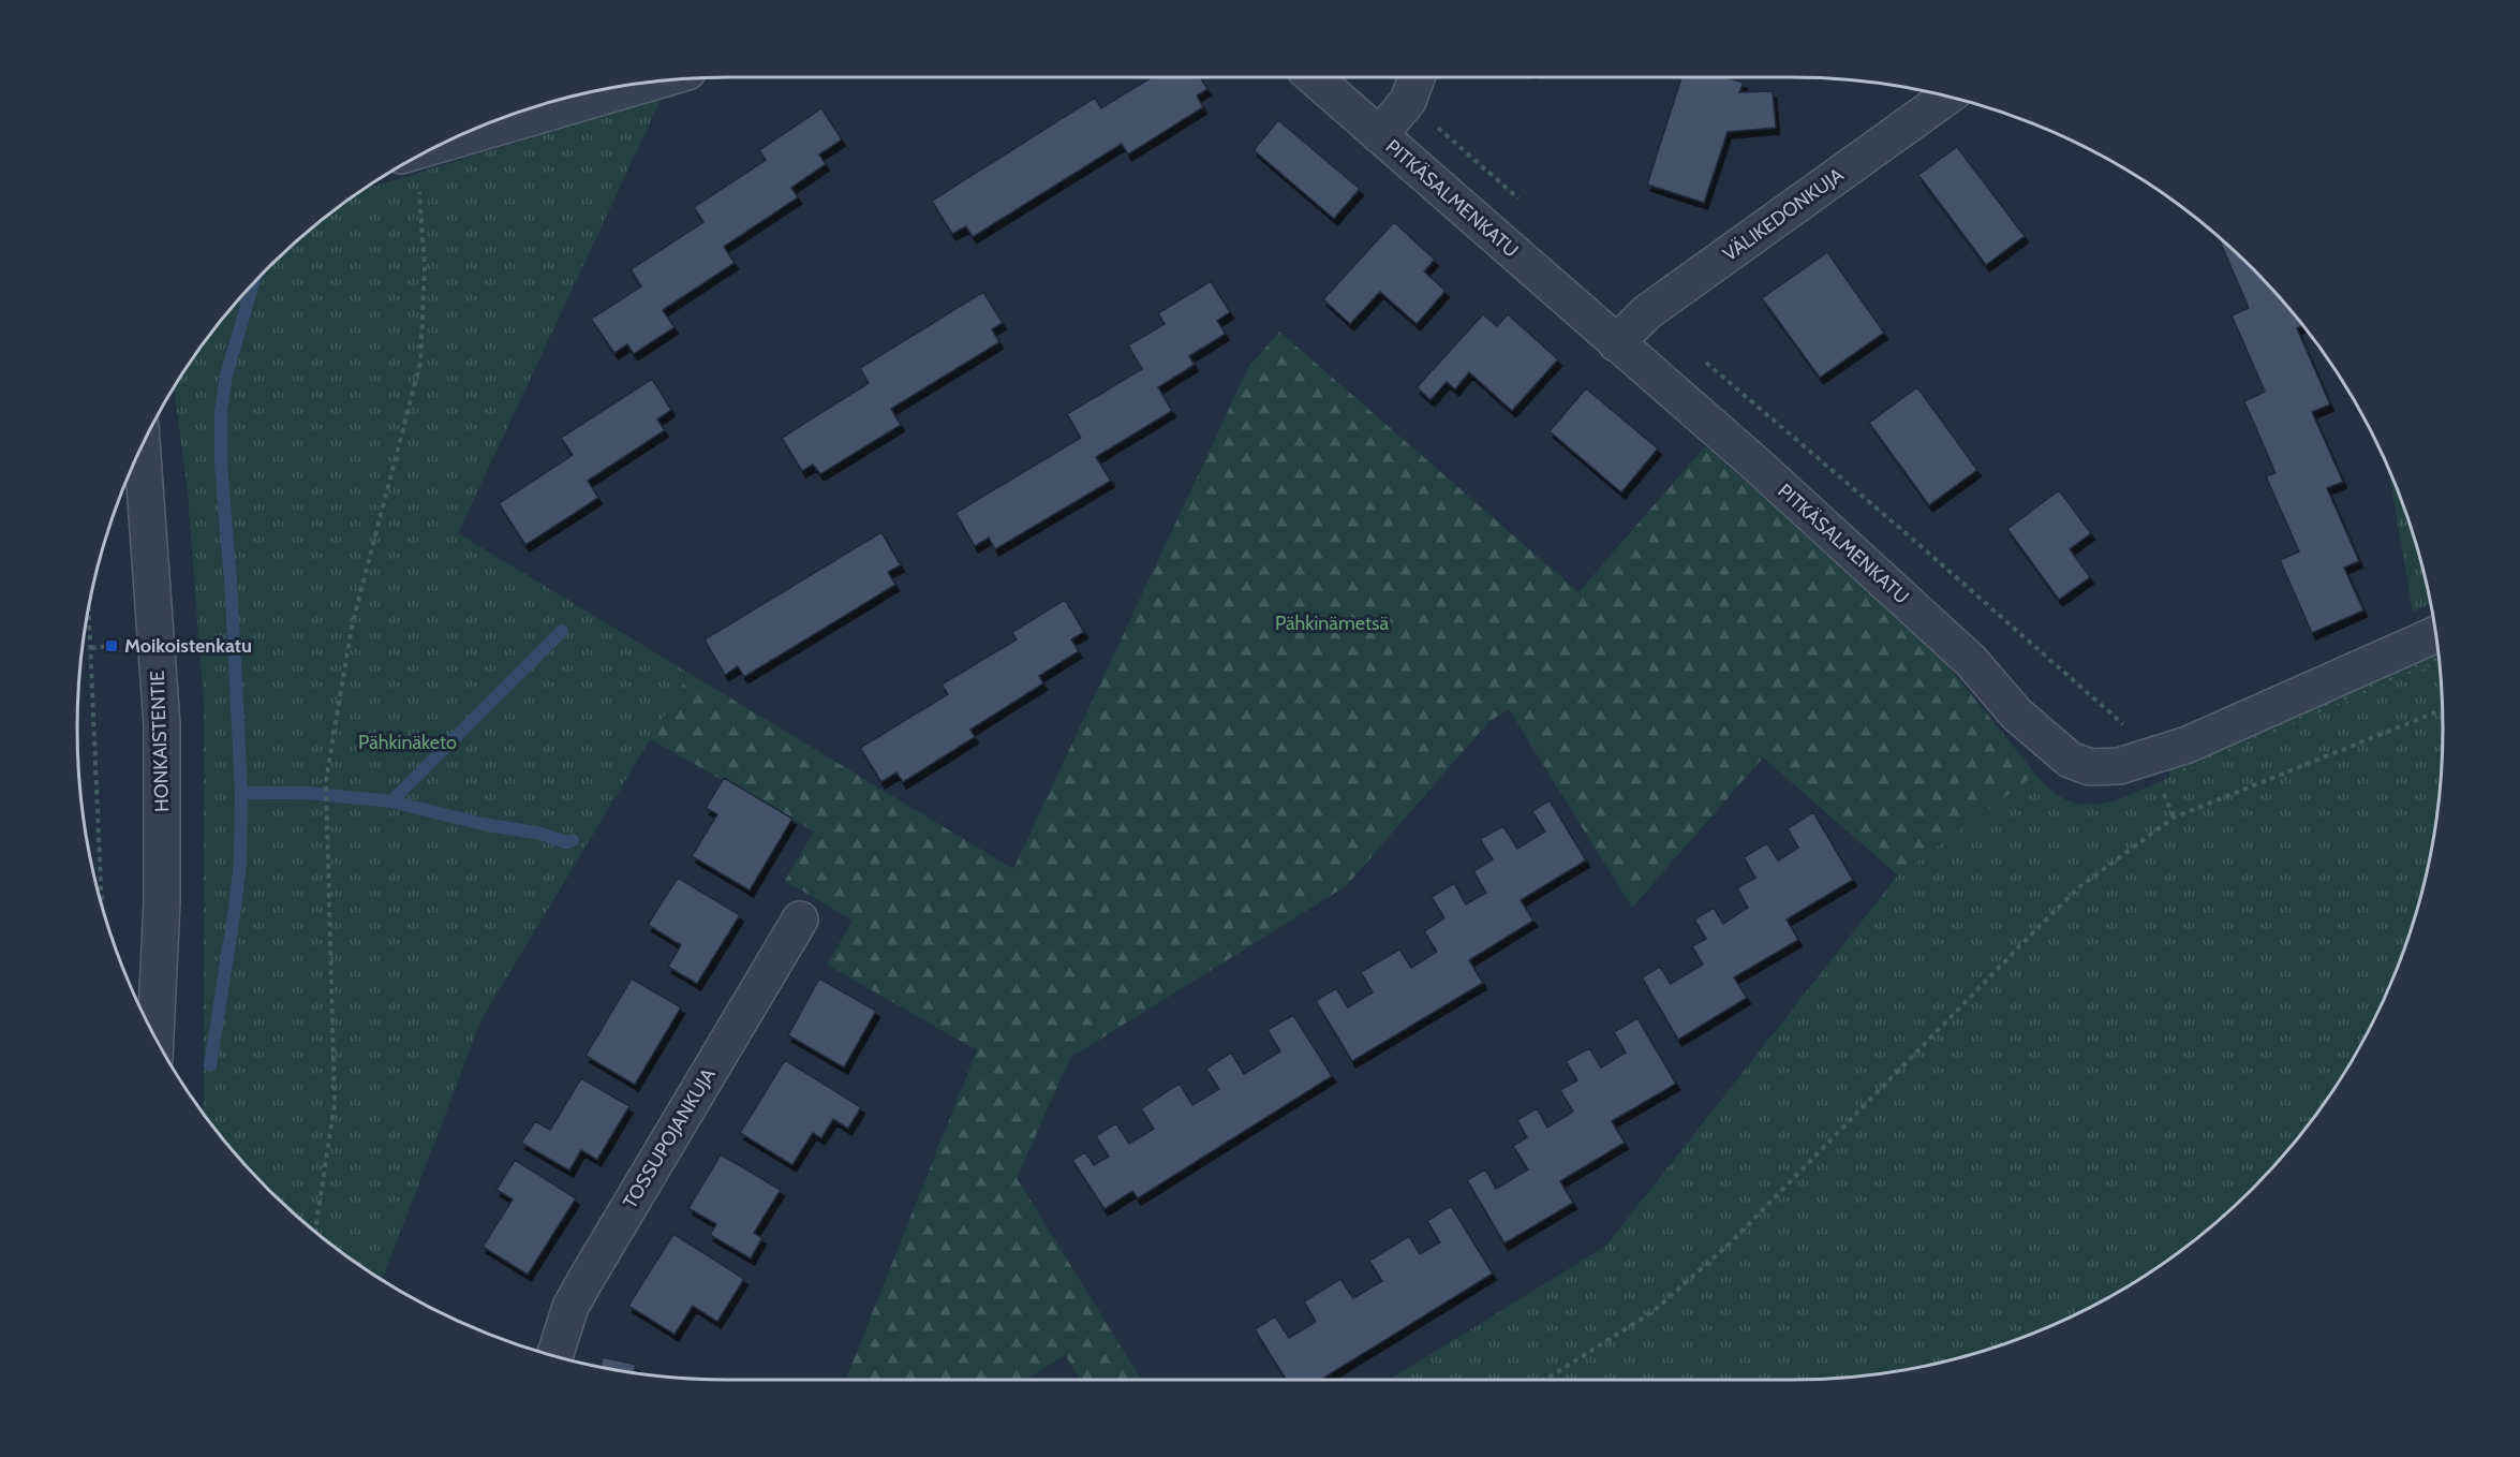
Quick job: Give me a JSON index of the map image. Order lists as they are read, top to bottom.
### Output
{
  "streets": {
    "street": [
      "PITKÄSALMENKATU",
      "VÄLIKEDONKUJA",
      "HONKAISTENTIE",
      "TOSSUPOJANKUJA"
    ]
  },
  "crossings": [
    ["PITKÄSALMENKATU", "VÄLIKEDONKUJA"]
  ],
  "parks": ["Pähkinämetsä", "Pähkinäketo"],
  "places": {
    "transit": ["Moikoistenkatu"]
  }
}
